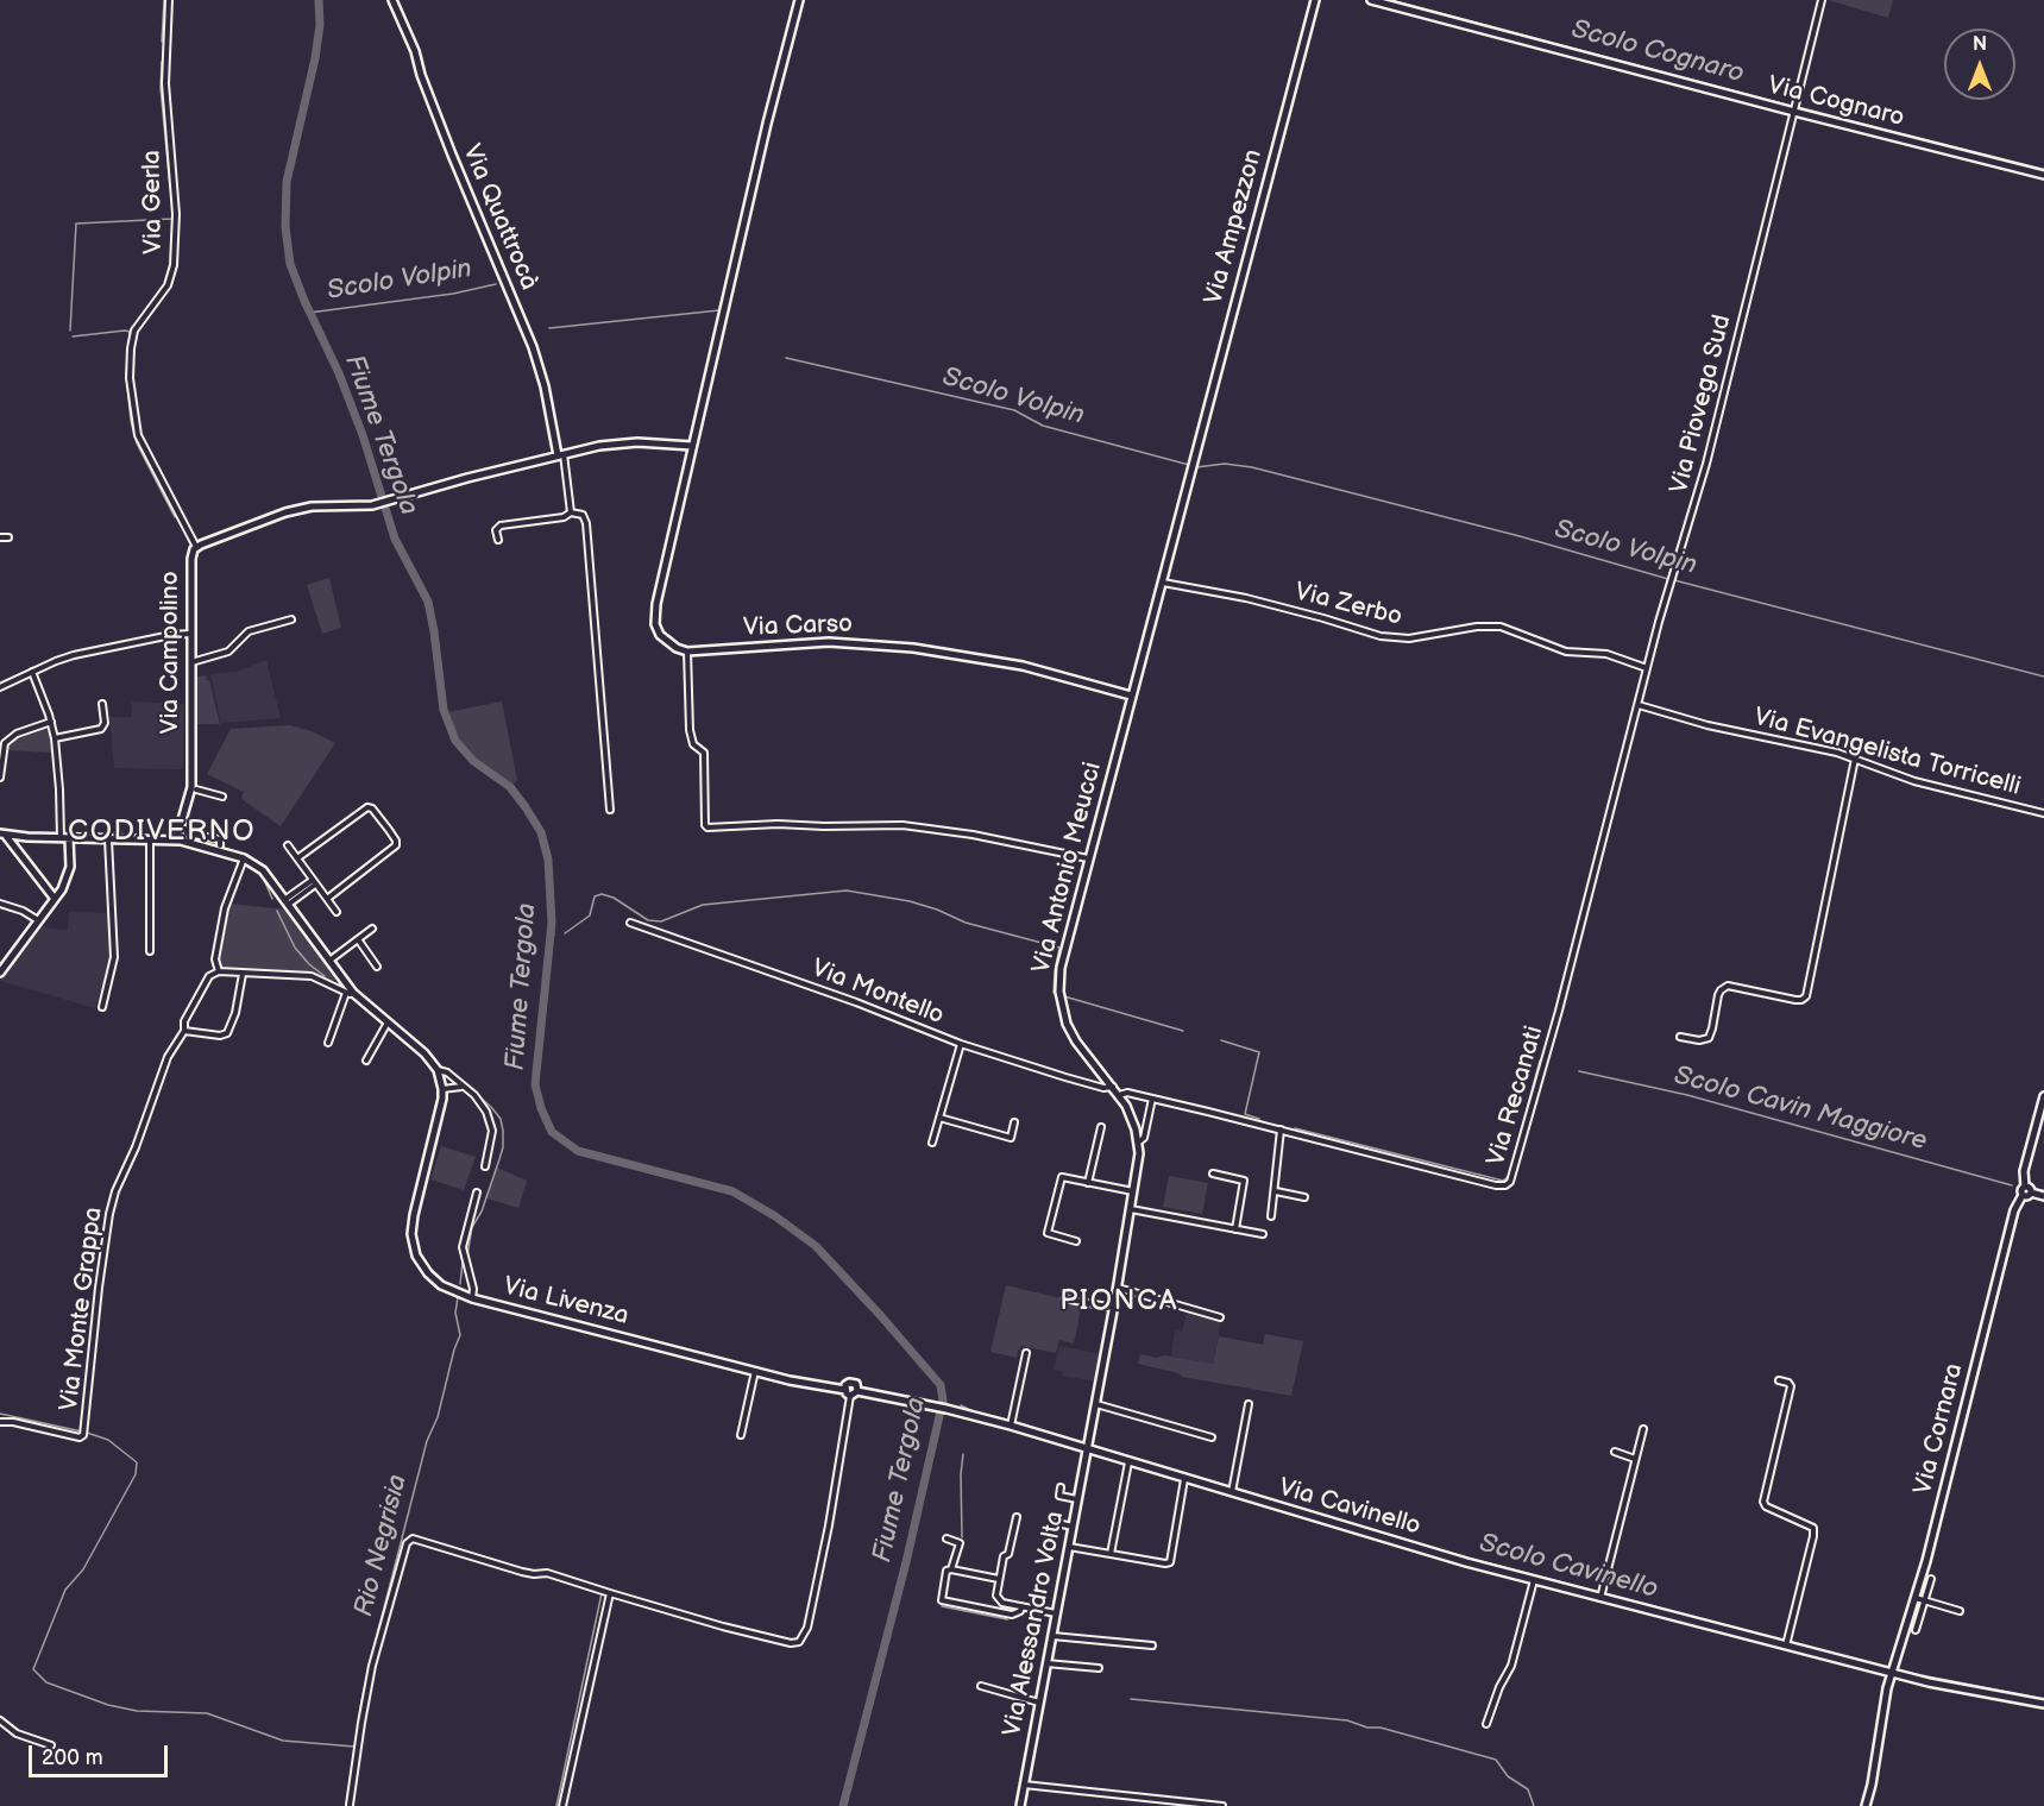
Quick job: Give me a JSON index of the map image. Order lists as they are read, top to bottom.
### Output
{
  "streets": {
    "street": [
      "Via Cognaro",
      "Via Gerla",
      "Via Quattrocà",
      "Via Ampezzon",
      "Via Piovega Sud",
      "Via Zerbo",
      "Via Carso",
      "Via Campolino",
      "Via Evangelista Torricelli",
      "Via Antonio Meucci",
      "Via Montello",
      "Via Recanati",
      "Via Livenza",
      "Via Monte Grappa",
      "Via Cornara",
      "Via Cavinello",
      "Via Alessandro Volta"
    ]
  },
  "crossings": [
    ["Via Cognaro", "Via Piovega Sud"],
    ["Via Gerla", "Via Campolino"],
    ["Via Quattrocà", "Via Campolino"],
    ["Via Ampezzon", "Via Antonio Meucci"],
    ["Via Piovega Sud", "Via Zerbo"],
    ["Via Piovega Sud", "Via Evangelista Torricelli"],
    ["Via Piovega Sud", "Via Recanati"],
    ["Via Zerbo", "Via Antonio Meucci"],
    ["Via Carso", "Via Antonio Meucci"],
    ["Via Evangelista Torricelli", "Via Recanati"],
    ["Via Antonio Meucci", "Via Montello"],
    ["Via Antonio Meucci", "Via Recanati"],
    ["Via Antonio Meucci", "Via Livenza"],
    ["Via Antonio Meucci", "Via Cavinello"],
    ["Via Antonio Meucci", "Via Alessandro Volta"],
    ["Via Livenza", "Via Cavinello"],
    ["Via Livenza", "Via Alessandro Volta"],
    ["Via Cornara", "Via Cavinello"],
    ["Via Cavinello", "Via Alessandro Volta"]
  ],
  "districts": ["CODIVERNO", "PIONCA"],
  "water": [
    "Scolo Cognaro",
    "Scolo Volpin",
    "Fiume Tergola",
    "Scolo Cavin Maggiore",
    "Rio Negrisia",
    "Scolo Cavinello"
  ],
  "scale_bar": "200 m",
  "north": "top"
}
